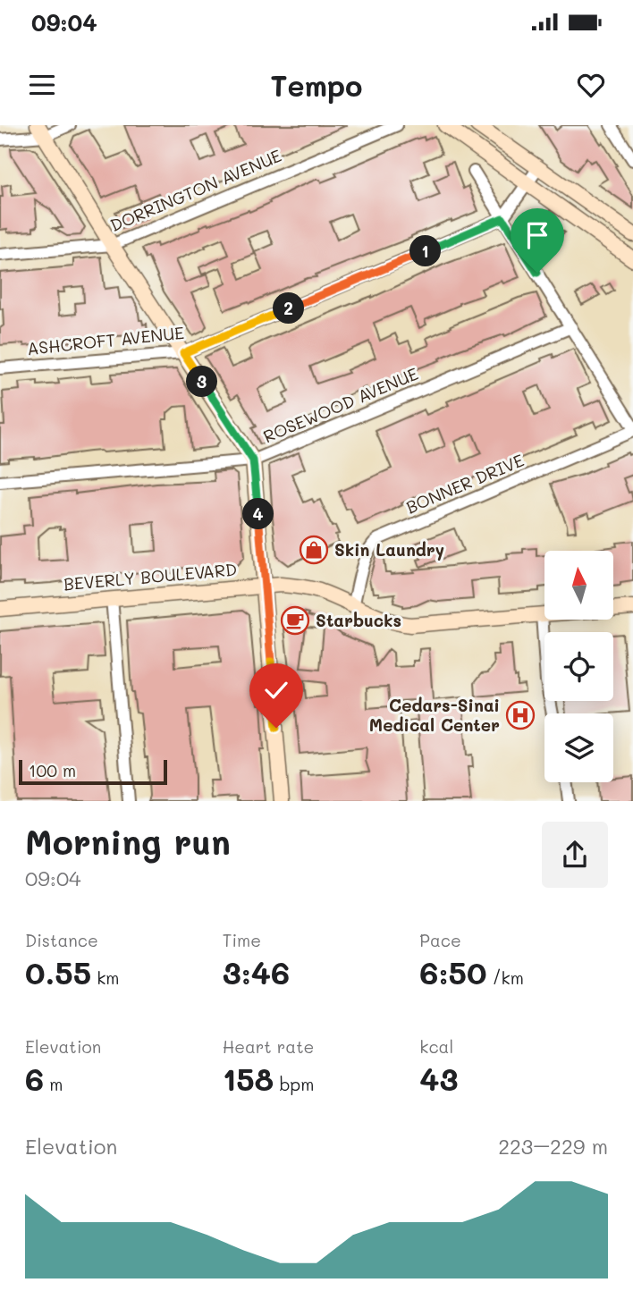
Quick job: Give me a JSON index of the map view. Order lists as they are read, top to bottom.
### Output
{
  "streets": {
    "main road": ["BEVERLY BOULEVARD"],
    "street": [
      "DORRINGTON AVENUE",
      "ASHCROFT AVENUE",
      "ROSEWOOD AVENUE",
      "BONNER DRIVE"
    ]
  },
  "crossings": [
    ["BONNER DRIVE", "BEVERLY BOULEVARD"]
  ],
  "places": {
    "shop": ["Skin Laundry"],
    "cafe": ["Starbucks"],
    "hospital": ["Cedars-Sinai Medical Center"]
  },
  "scale_bar": "100 m",
  "north": "top",
  "page": {
    "status": "09:04",
    "header": "Tempo",
    "pins": [
      "1",
      "2",
      "3",
      "4"
    ],
    "scale": "100 m",
    "heading": ["Morning run", "09:04"],
    "stats": [
      ["Distance", "0.55 km"],
      ["Time", "3:46"],
      ["Pace", "6:50 /km"],
      ["Elevation", "6 m"],
      ["Heart rate", "158 bpm"],
      ["kcal", "43"]
    ],
    "chart": ["Elevation", "223–229 m"]
  }
}
